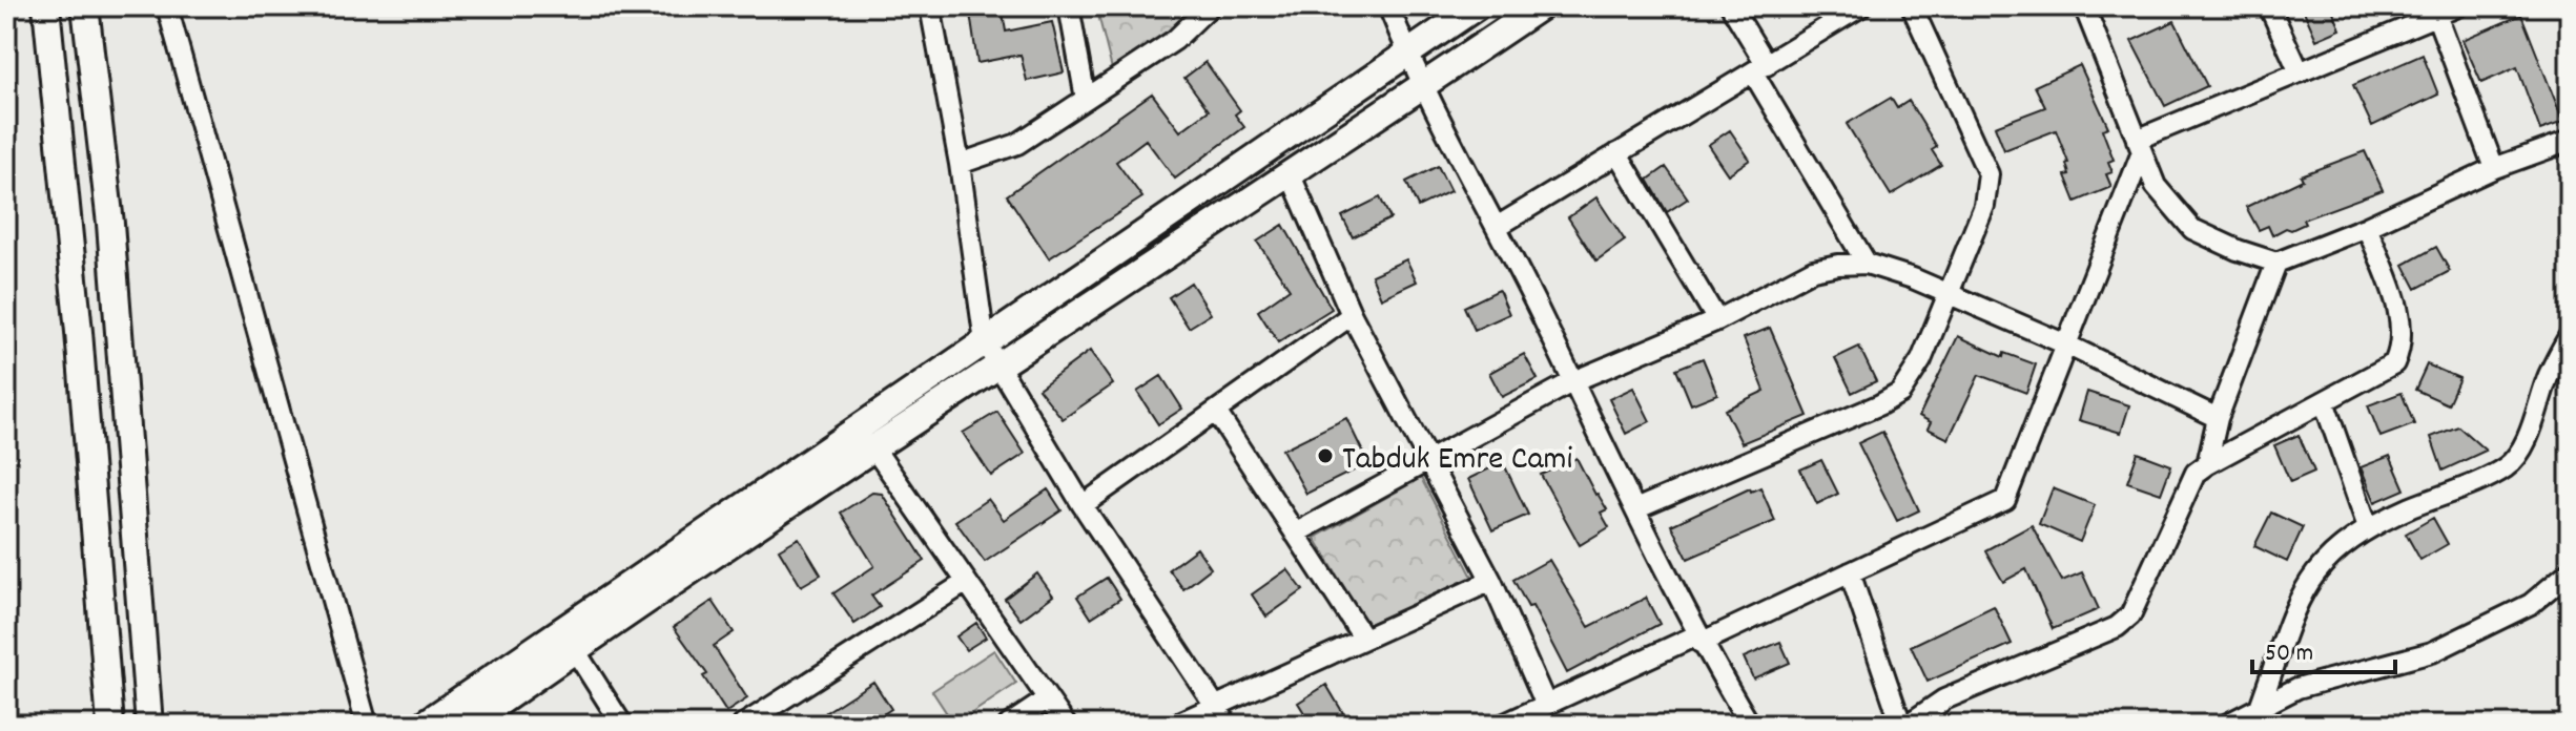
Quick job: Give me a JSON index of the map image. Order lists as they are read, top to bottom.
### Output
{
  "places": ["Tabduk Emre Cami"],
  "scale_bar": "50 m"
}
